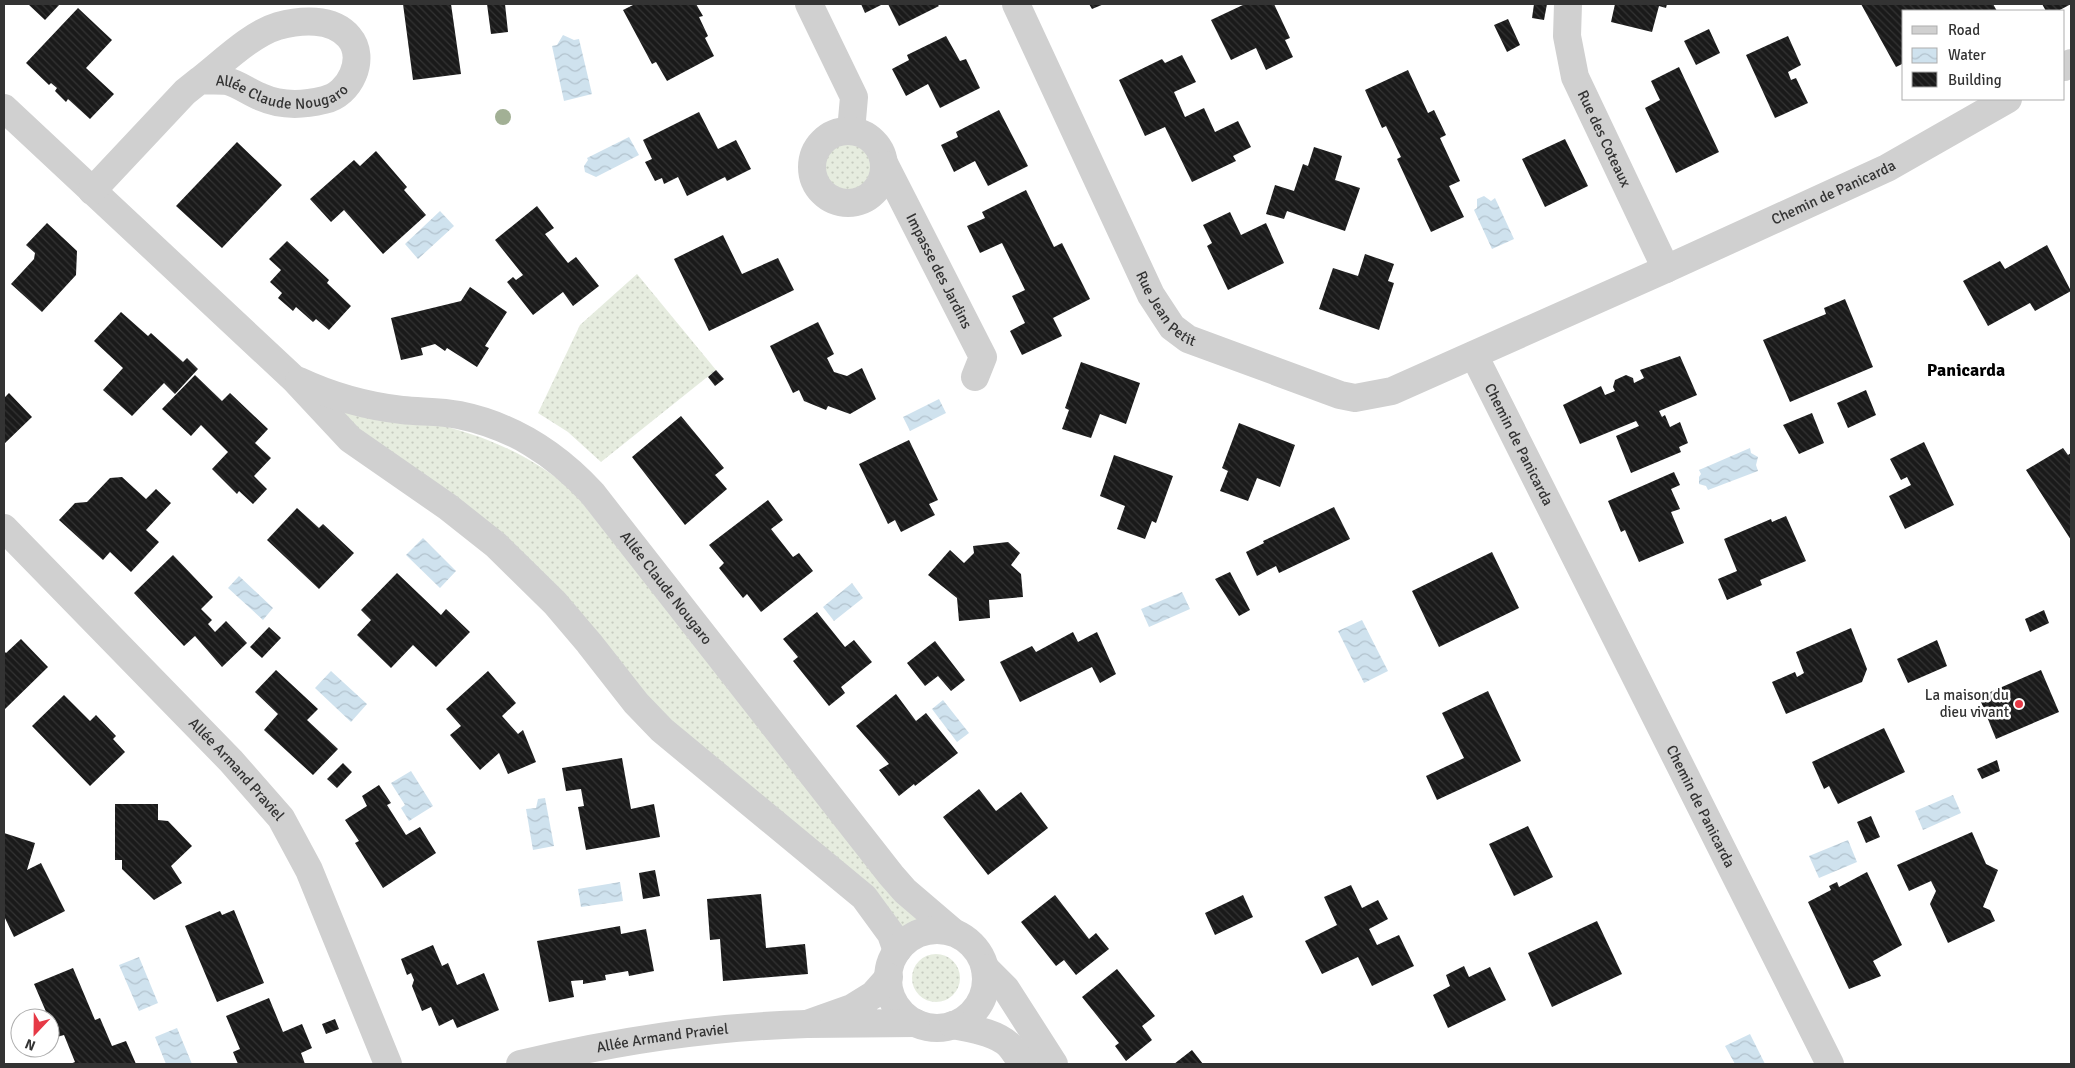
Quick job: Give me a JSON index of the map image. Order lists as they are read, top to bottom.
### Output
{
  "streets": {
    "street": [
      "Allée Claude Nougaro",
      "Rue des Coteaux",
      "Chemin de Panicarda",
      "Impasse des Jardins",
      "Rue Jean Petit",
      "Allée Armand Praviel"
    ]
  },
  "crossings": [
    ["Allée Claude Nougaro", "Allée Armand Praviel"],
    ["Rue des Coteaux", "Chemin de Panicarda"],
    ["Chemin de Panicarda", "Rue Jean Petit"]
  ],
  "districts": ["Panicarda"],
  "places": ["La maison du dieu vivant"],
  "legend": ["Road", "Water", "Building"],
  "north": "bottom"
}
